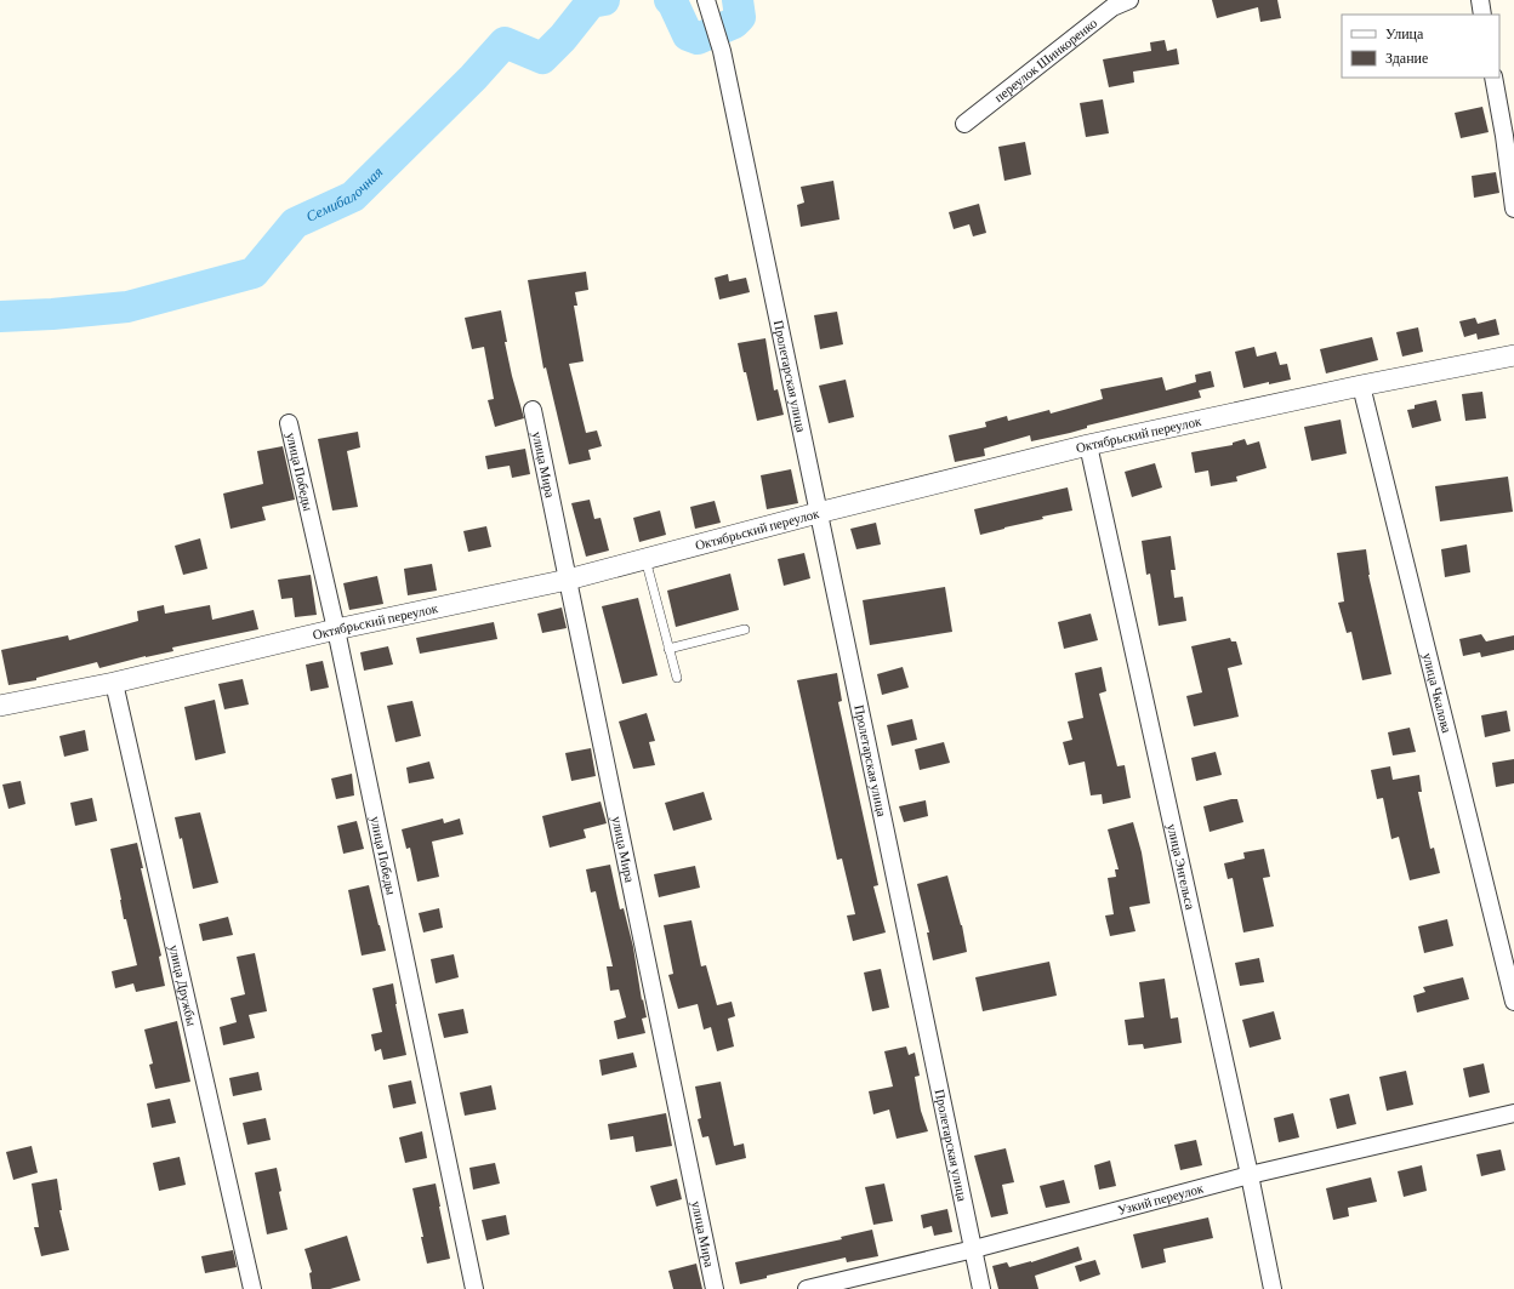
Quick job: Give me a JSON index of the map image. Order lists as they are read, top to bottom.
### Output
{
  "streets": {
    "street": [
      "переулок Шинкоренко",
      "Пролетарская улица",
      "Октябрьский переулок",
      "улица Мира",
      "улица Победы",
      "улица Чкалова",
      "улица Энгельса",
      "улица Дружбы",
      "Узкий переулок"
    ]
  },
  "crossings": [
    ["Пролетарская улица", "Октябрьский переулок"],
    ["Пролетарская улица", "Узкий переулок"],
    ["Октябрьский переулок", "улица Мира"],
    ["Октябрьский переулок", "улица Победы"],
    ["Октябрьский переулок", "улица Чкалова"],
    ["Октябрьский переулок", "улица Энгельса"],
    ["Октябрьский переулок", "улица Дружбы"],
    ["улица Энгельса", "Узкий переулок"]
  ],
  "water": ["Семибалочная"],
  "legend": ["Улица", "Здание"]
}
